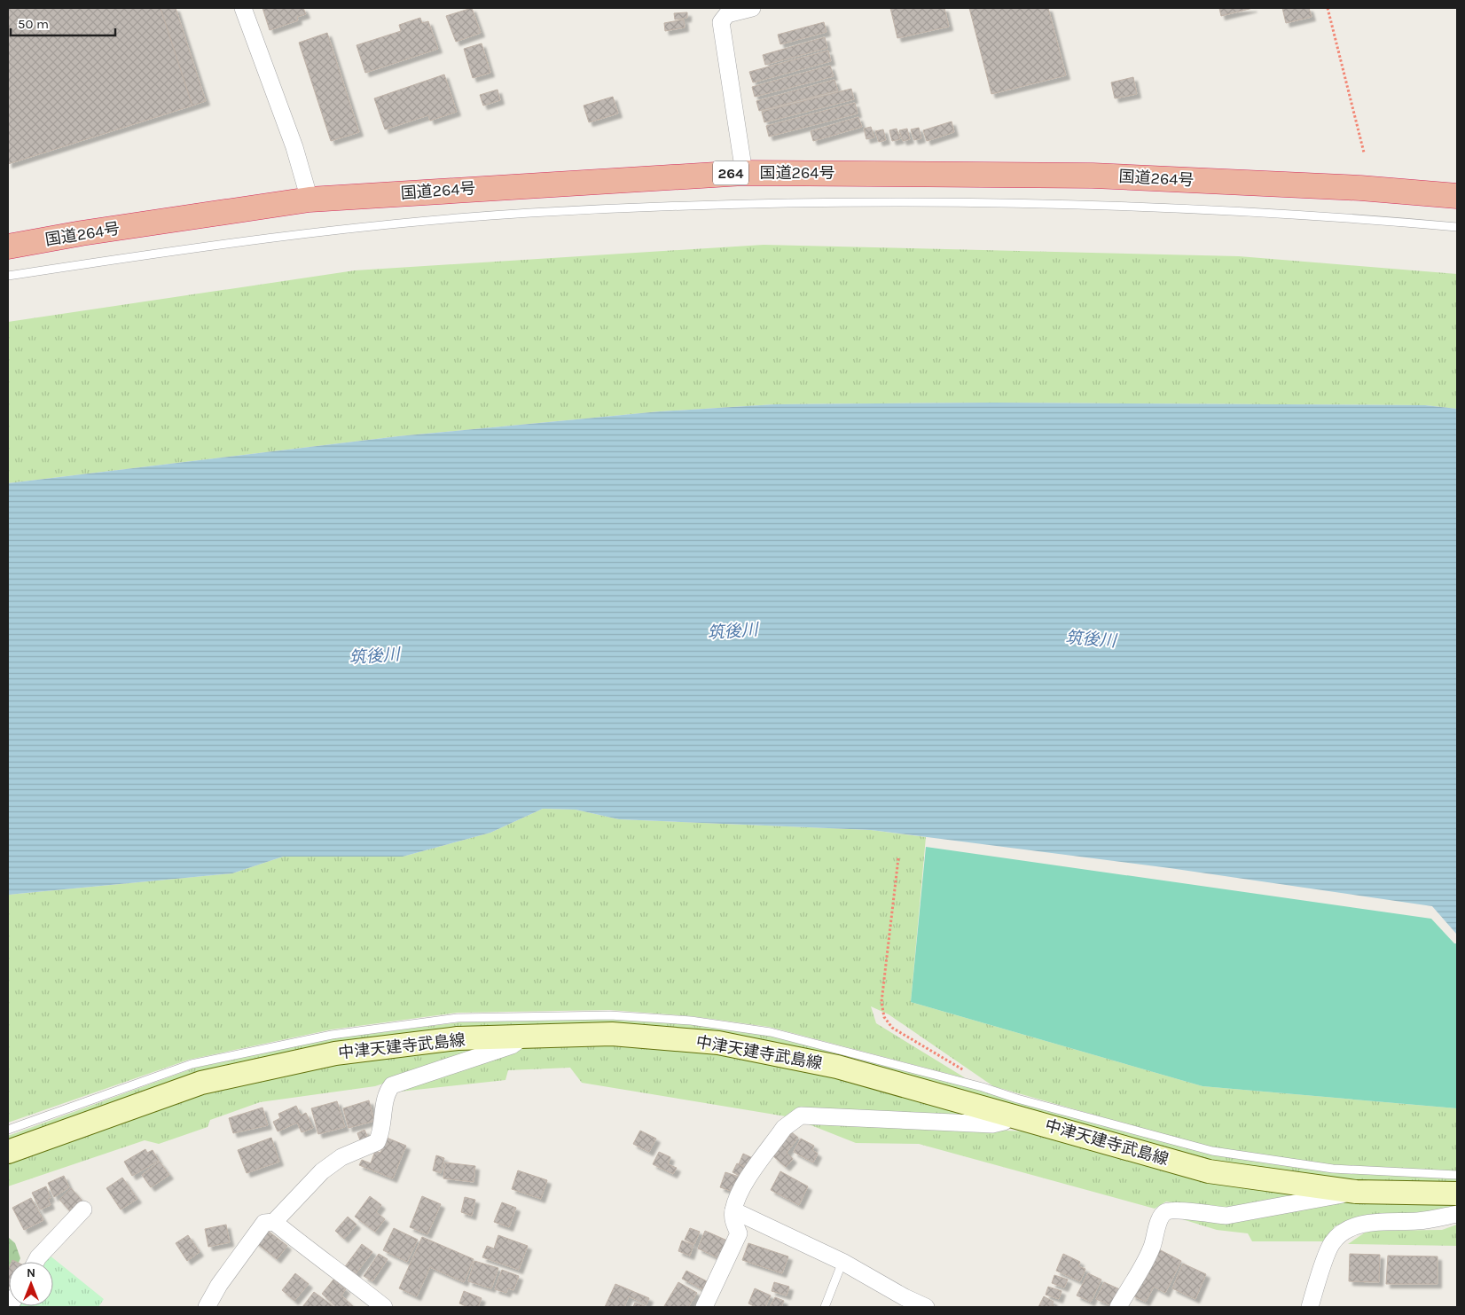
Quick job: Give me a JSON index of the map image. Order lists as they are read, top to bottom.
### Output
{
  "streets": {
    "highway": ["264", "国道264号"],
    "main road": ["中津天建寺武島線"]
  },
  "water": ["筑後川"],
  "scale_bar": "50 m",
  "north": "top"
}
